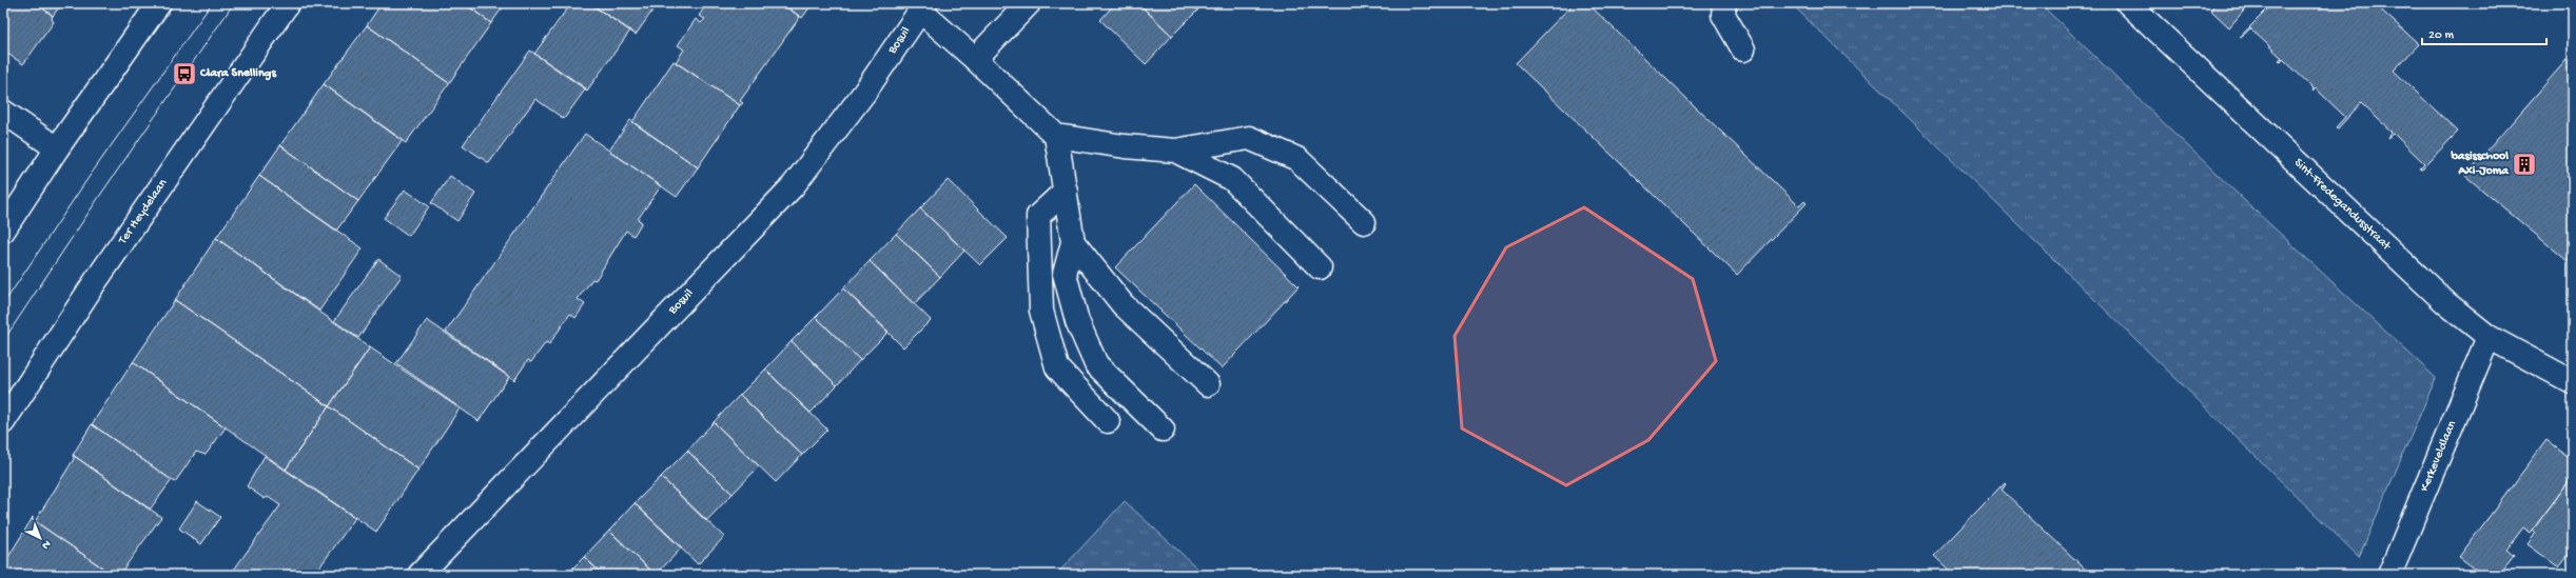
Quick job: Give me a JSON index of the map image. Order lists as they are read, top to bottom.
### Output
{
  "streets": {
    "street": [
      "Bosuil",
      "Sint-Fredegandusstraat",
      "Ter Heydelaan",
      "Kerkeveldlaan"
    ]
  },
  "crossings": [
    ["Sint-Fredegandusstraat", "Kerkeveldlaan"]
  ],
  "places": {
    "bus stop": ["Clara Snellings"],
    "building": ["basisschool Axi-Joma"]
  },
  "scale_bar": "20 m",
  "north": "bottom right"
}
